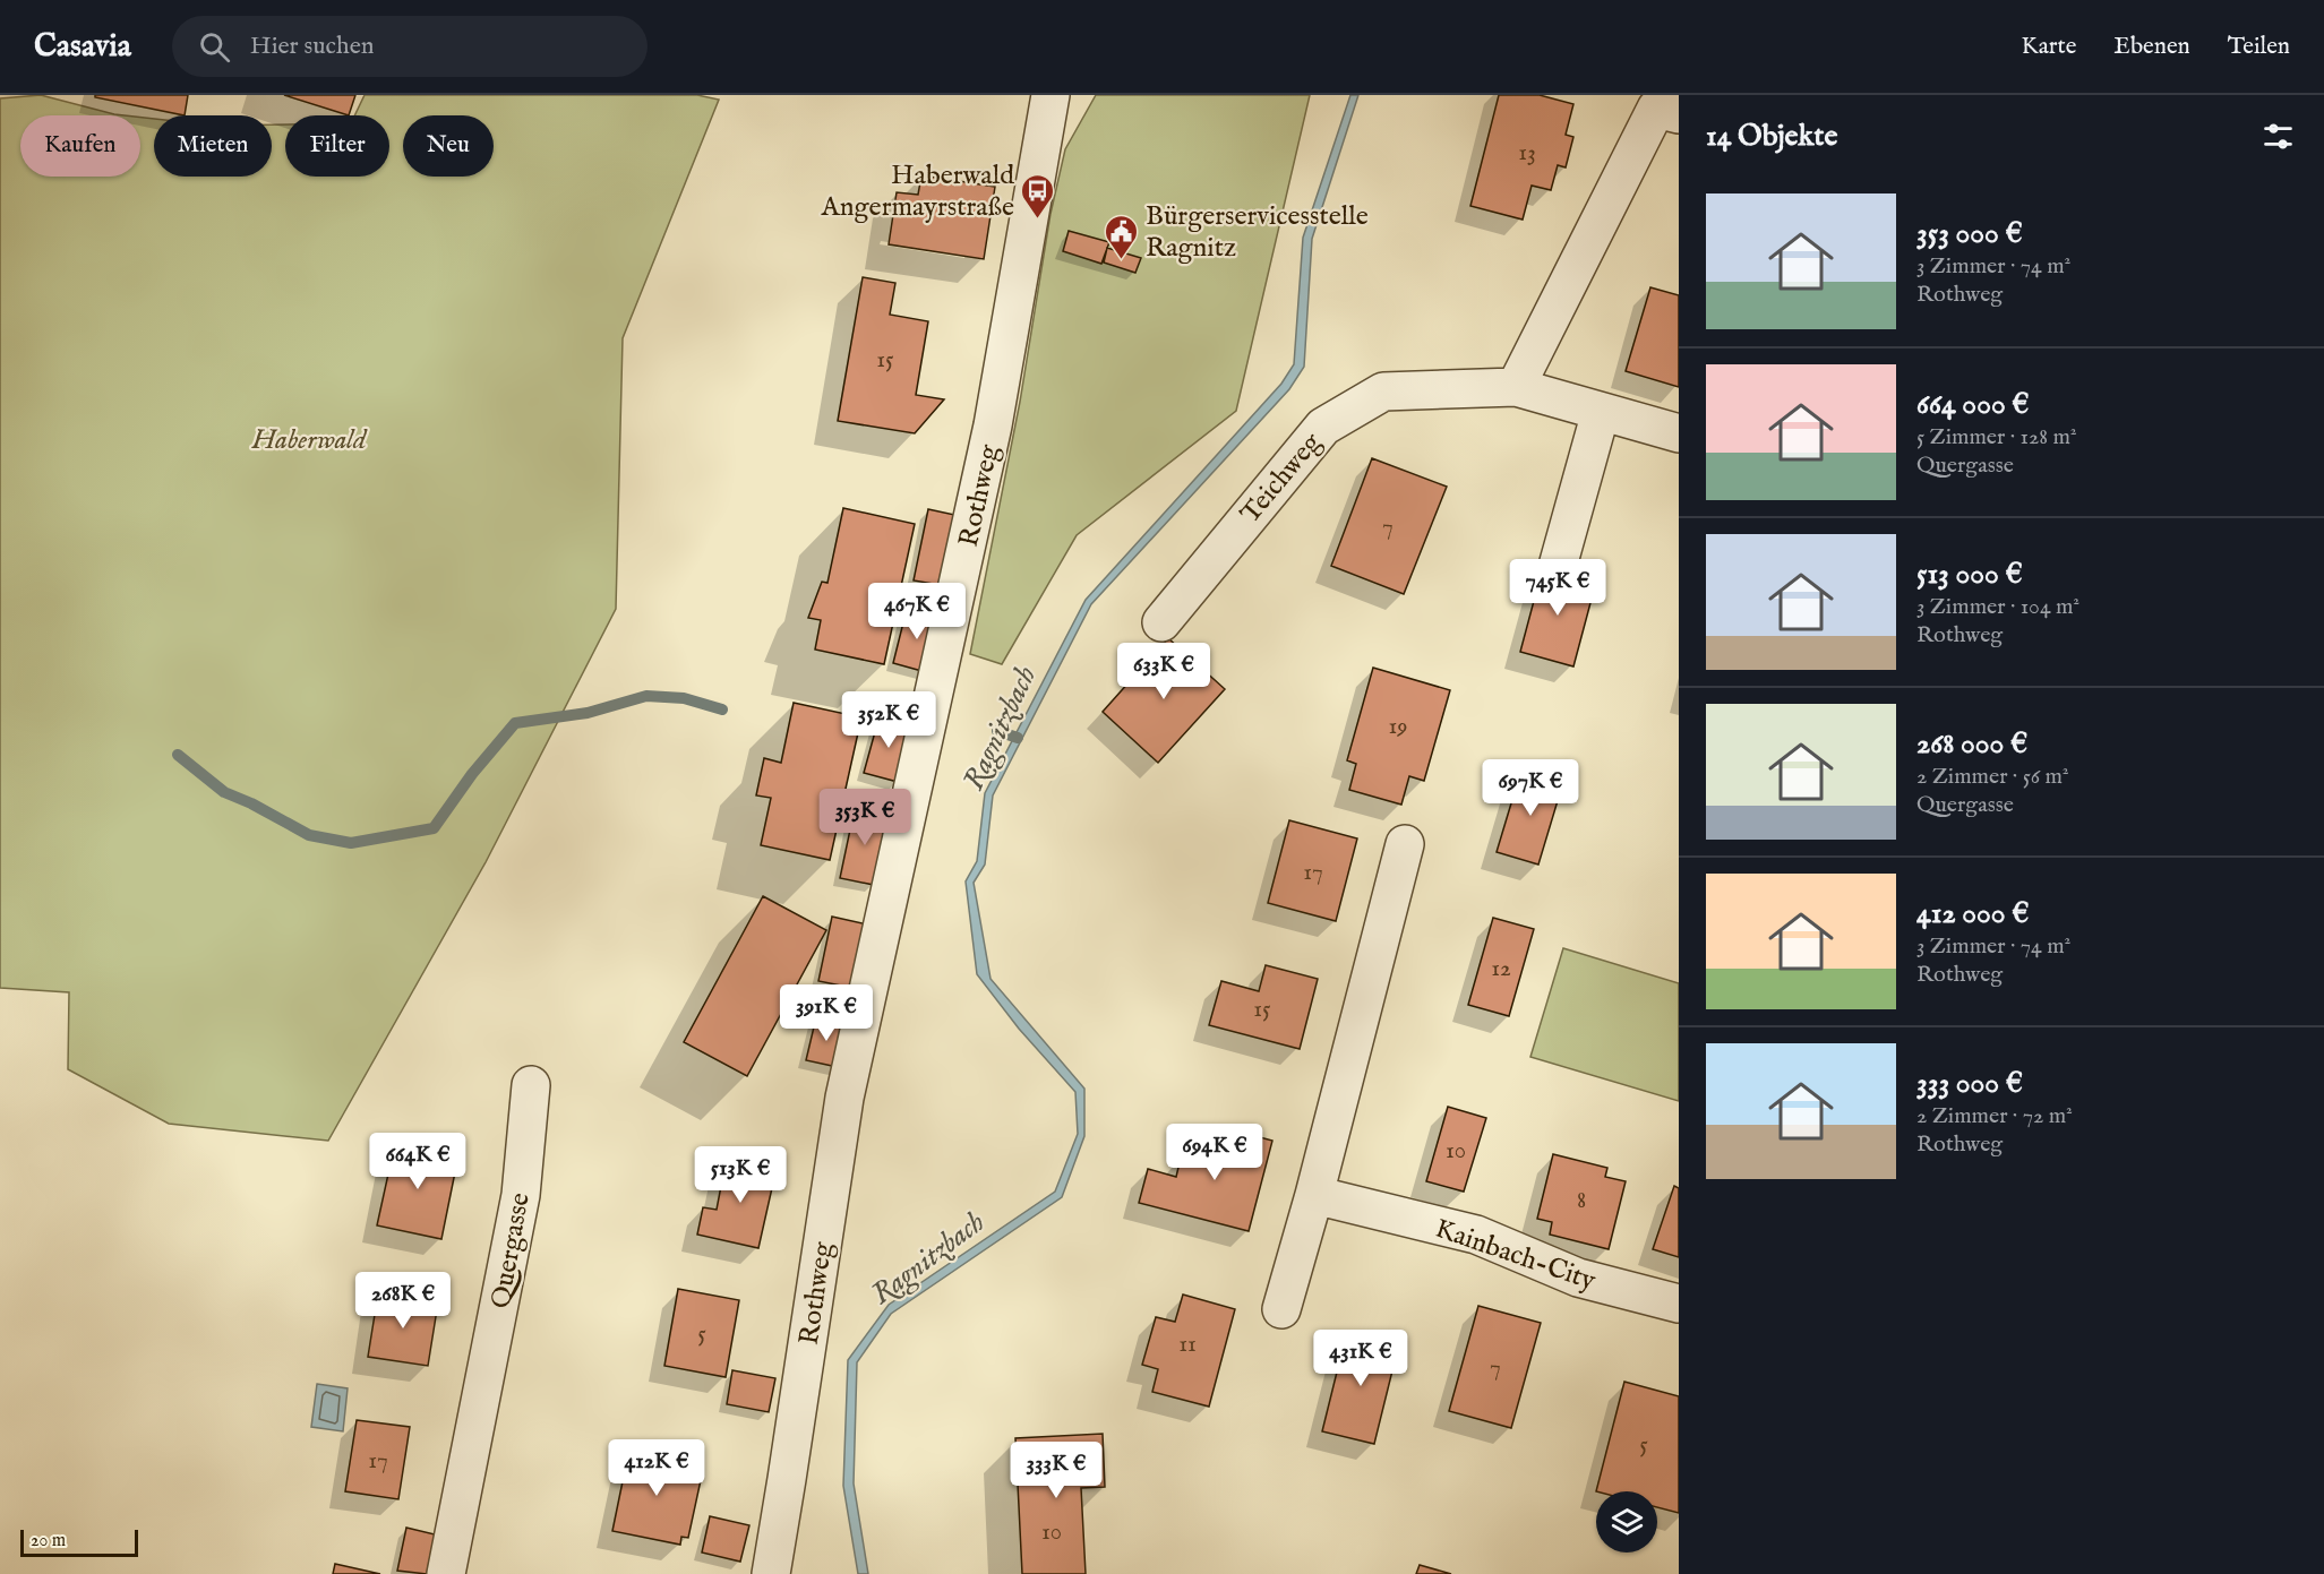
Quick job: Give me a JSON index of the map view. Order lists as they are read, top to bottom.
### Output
{
  "streets": {
    "street": [
      "Teichweg",
      "Rothweg",
      "Quergasse",
      "Kainbach-City"
    ]
  },
  "water": ["Ragnitzbach"],
  "parks": ["Haberwald"],
  "places": {
    "bus stop": ["Haberwald Angermayrstraße"],
    "public building": ["Bürgerservicesstelle Ragnitz"]
  },
  "house_numbers": [
    "13",
    "15",
    "7",
    "19",
    "17",
    "12",
    "15",
    "10",
    "8",
    "5",
    "11",
    "7",
    "5",
    "17",
    "10"
  ],
  "scale_bar": "20 m",
  "page": {
    "header": "Casavia",
    "search": "Hier suchen",
    "nav": ["Karte", "Ebenen", "Teilen"],
    "heading": "14 Objekte",
    "chip": [
      "Kaufen",
      "Mieten",
      "Filter",
      "Neu"
    ],
    "list": [
      {
        "name": "353 000 €",
        "note": "3 Zimmer · 74 m² · Rothweg"
      },
      {
        "name": "664 000 €",
        "note": "5 Zimmer · 128 m² · Quergasse"
      },
      {
        "name": "513 000 €",
        "note": "3 Zimmer · 104 m² · Rothweg"
      },
      {
        "name": "268 000 €",
        "note": "2 Zimmer · 56 m² · Quergasse"
      },
      {
        "name": "412 000 €",
        "note": "3 Zimmer · 74 m² · Rothweg"
      },
      {
        "name": "333 000 €",
        "note": "2 Zimmer · 72 m² · Rothweg"
      }
    ],
    "price": [
      "745K €",
      "467K €",
      "633K €",
      "352K €",
      "697K €",
      "353K €",
      "391K €",
      "694K €",
      "664K €",
      "513K €",
      "268K €",
      "431K €",
      "412K €",
      "333K €"
    ],
    "scale": "20 m"
  }
}
